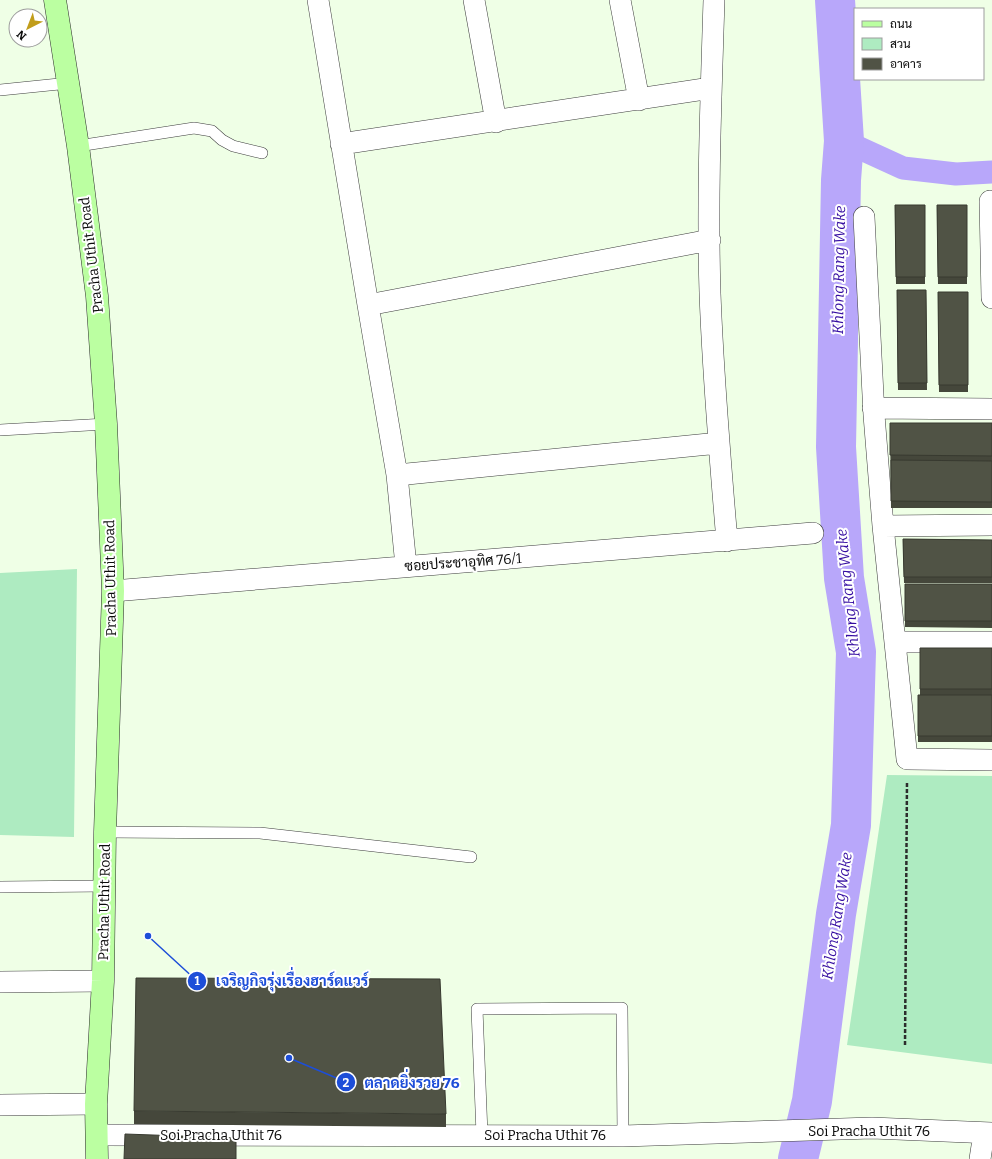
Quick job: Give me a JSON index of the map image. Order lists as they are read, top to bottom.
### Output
{
  "streets": {
    "main road": ["Pracha Uthit Road"],
    "street": ["ซอยประชาอุทิศ 76/1", "Soi Pracha Uthit 76"]
  },
  "crossings": [
    ["Pracha Uthit Road", "ซอยประชาอุทิศ 76/1"],
    ["Pracha Uthit Road", "Soi Pracha Uthit 76"]
  ],
  "water": ["Khlong Rang Wake"],
  "places": ["เจริญกิจรุ่งเรื่องฮาร์ดแวร์", "ตลาดยิ่งรวย 76"],
  "legend": ["ถนน", "สวน", "อาคาร"],
  "north": "bottom left"
}
